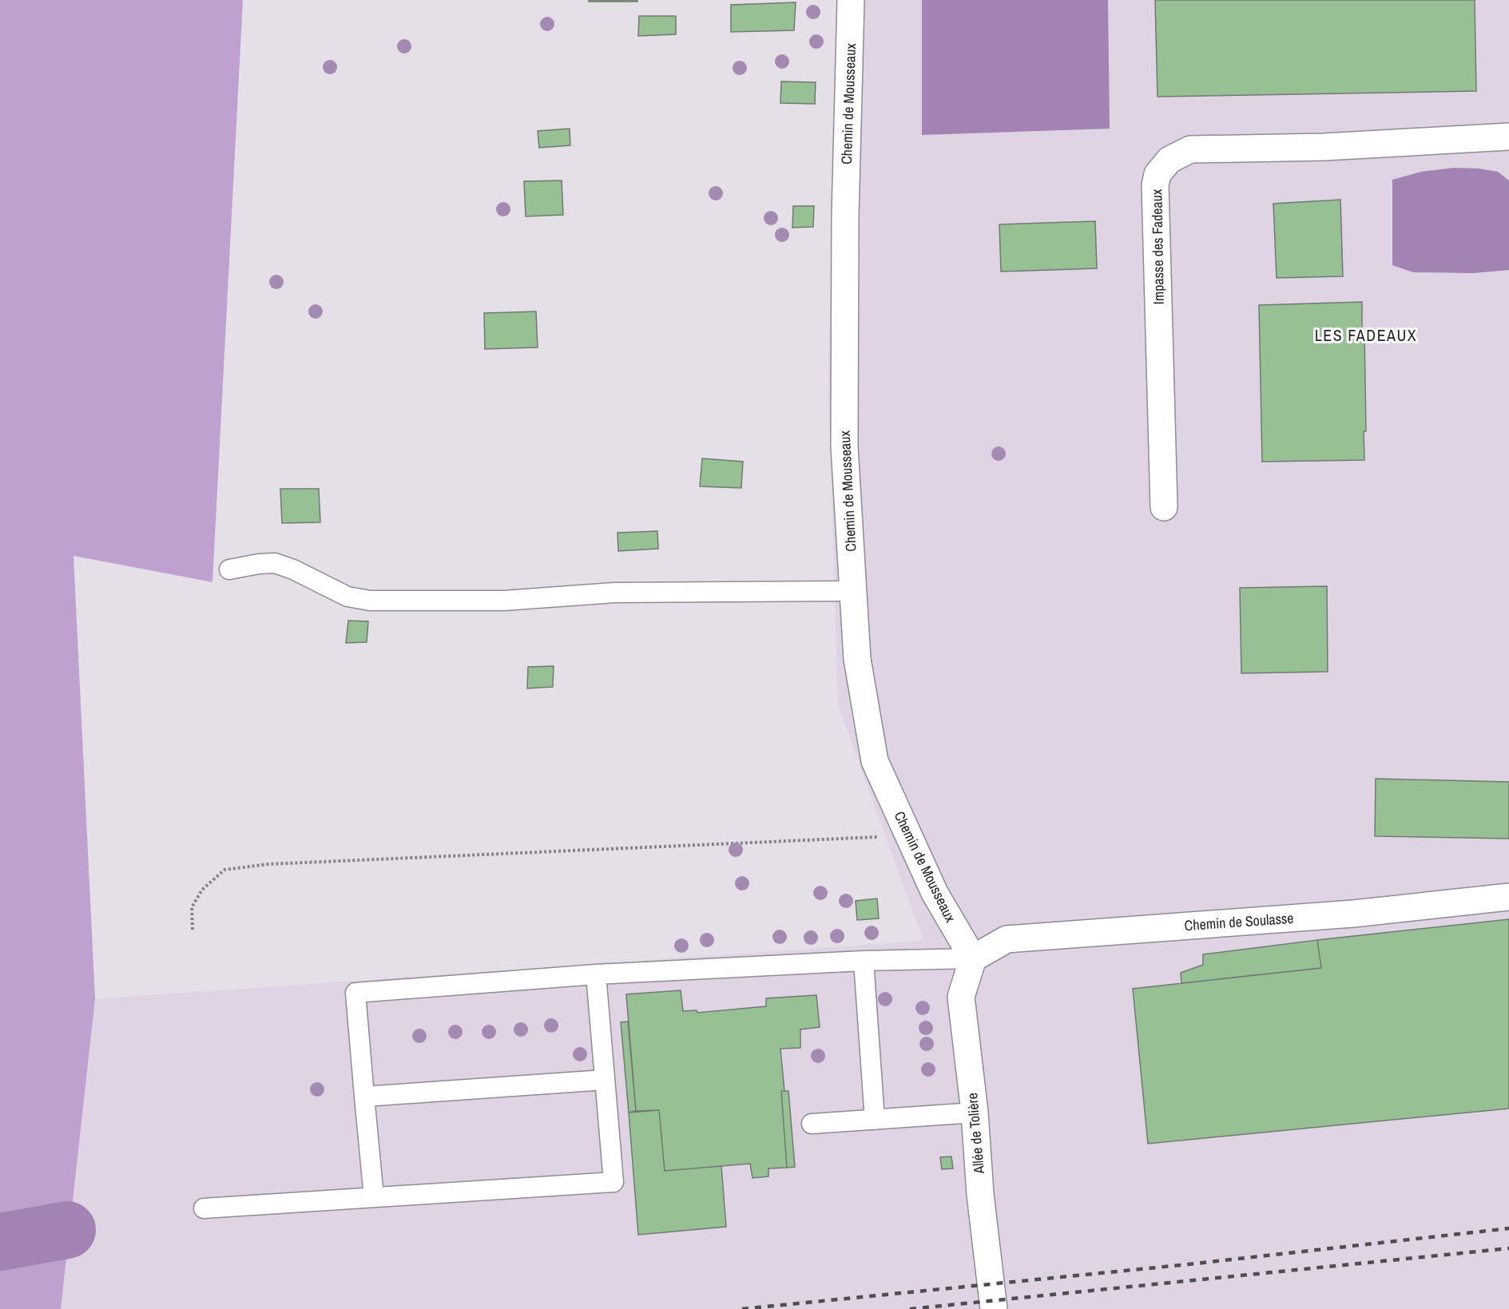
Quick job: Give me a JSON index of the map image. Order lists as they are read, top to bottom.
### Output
{
  "streets": {
    "street": [
      "Chemin de Mousseaux",
      "Impasse des Fadeaux",
      "Chemin de Soulasse",
      "Allée de Tolière"
    ]
  },
  "crossings": [
    ["Chemin de Mousseaux", "Chemin de Soulasse"],
    ["Chemin de Mousseaux", "Allée de Tolière"],
    ["Chemin de Soulasse", "Allée de Tolière"]
  ],
  "districts": ["LES FADEAUX"]
}
